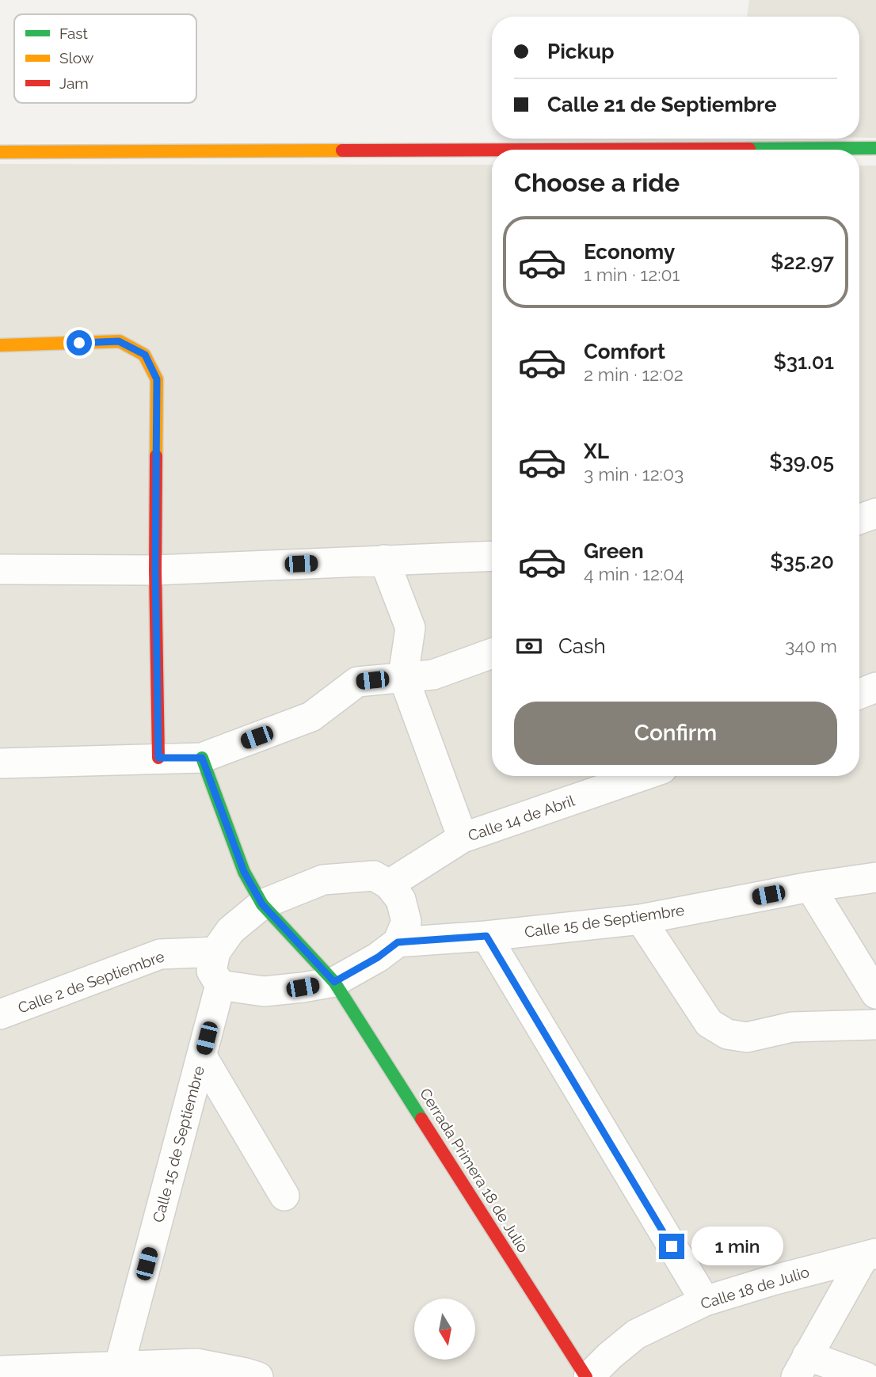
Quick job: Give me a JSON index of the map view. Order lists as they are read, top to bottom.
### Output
{
  "streets": {
    "street": [
      "Calle 14 de Abril",
      "Calle 15 de Septiembre",
      "Calle 2 de Septiembre",
      "Cerrada Primera 18 de Julio",
      "Calle 18 de Julio"
    ]
  },
  "crossings": [
    ["Cerrada Primera 18 de Julio", "Calle 18 de Julio"]
  ],
  "legend": ["Fast", "Slow", "Jam"],
  "north": "bottom",
  "page": {
    "banner": ["Pickup", "Calle 21 de Septiembre"],
    "heading": "Choose a ride",
    "list": [
      {
        "name": "Economy",
        "note": "1 min · 12:01",
        "value": "$22.97"
      },
      {
        "name": "Comfort",
        "note": "2 min · 12:02",
        "value": "$31.01"
      },
      {
        "name": "XL",
        "note": "3 min · 12:03",
        "value": "$39.05"
      },
      {
        "name": "Green",
        "note": "4 min · 12:04",
        "value": "$35.20"
      }
    ],
    "pay": ["Cash", "340 m"],
    "buttons": "Confirm",
    "bubble": "1 min"
  }
}
